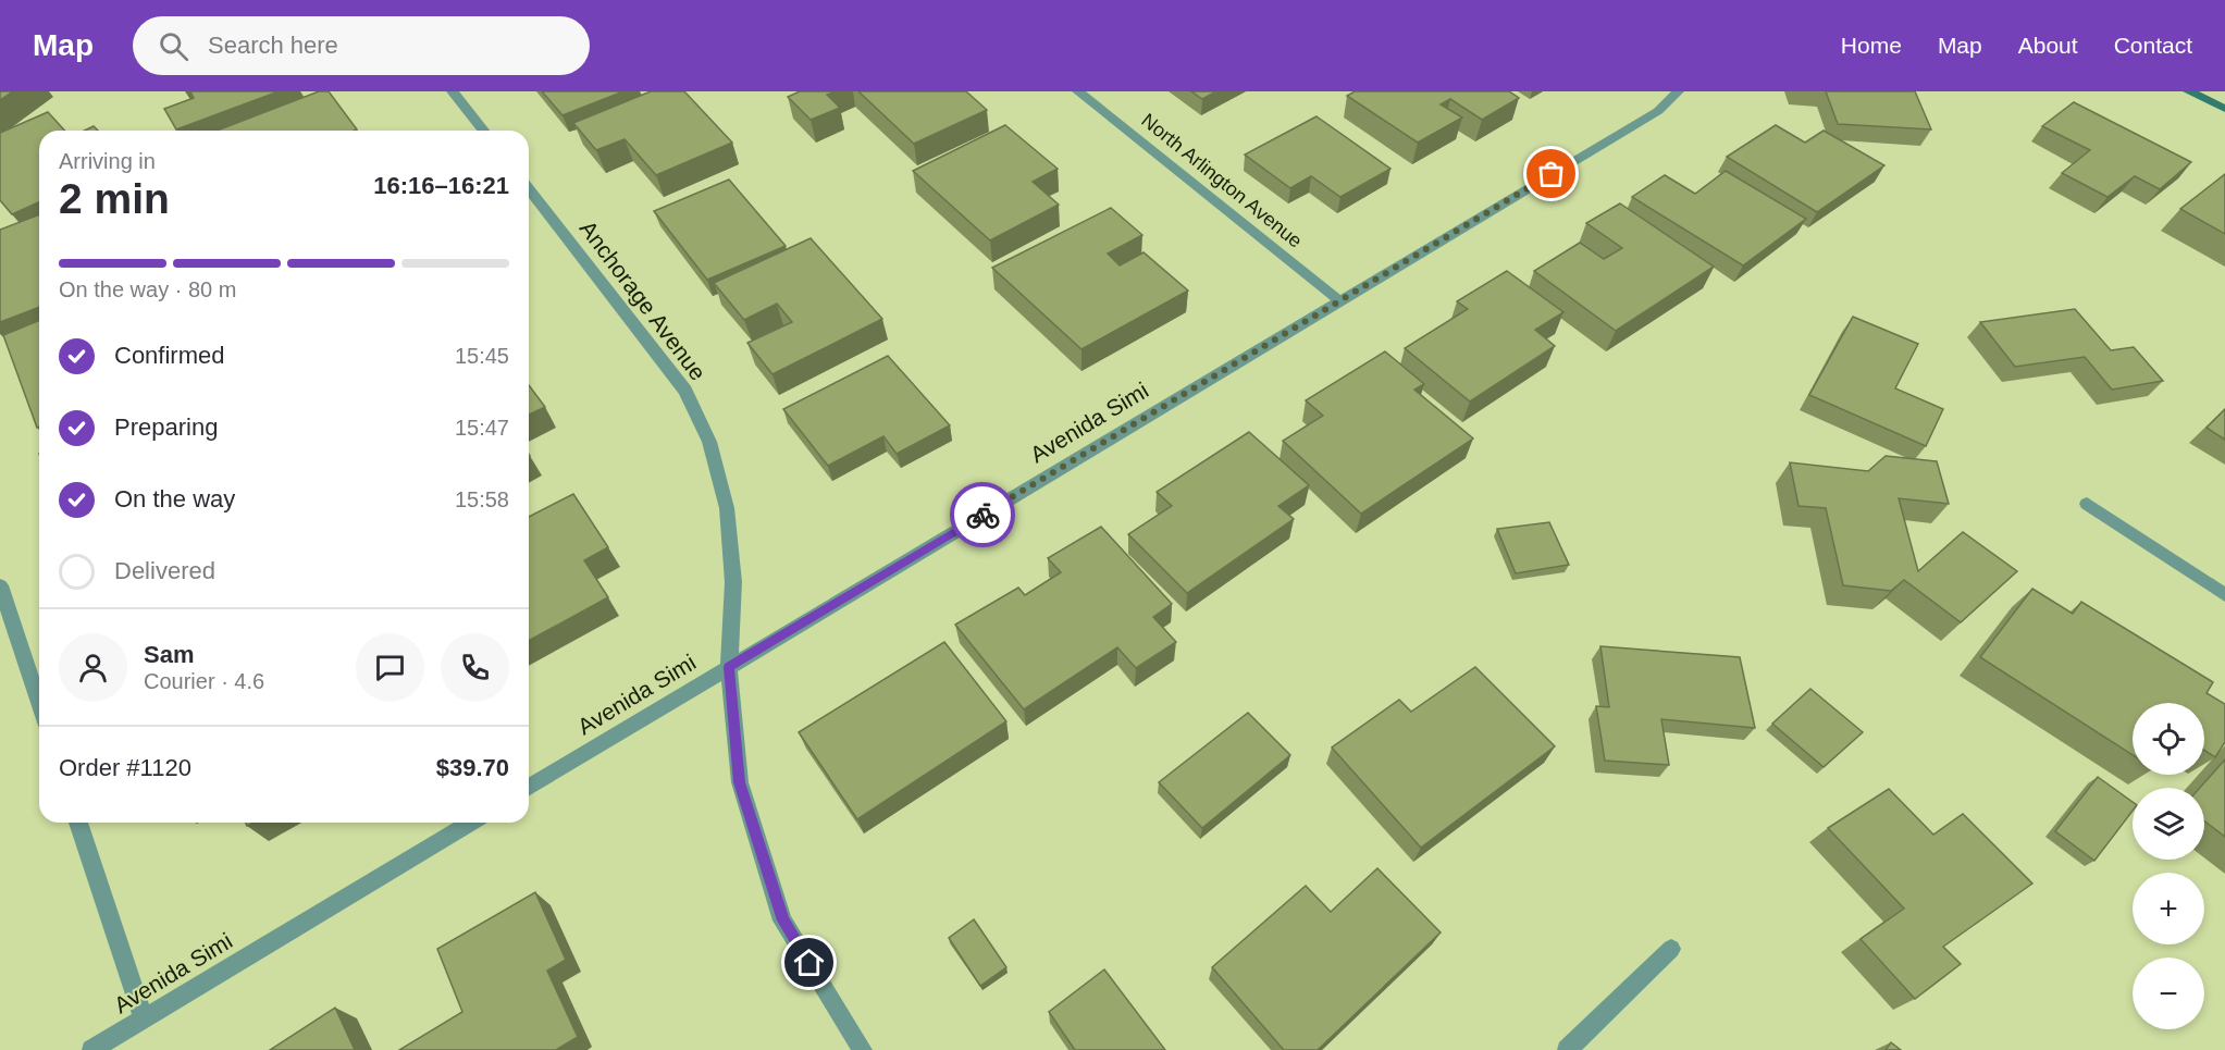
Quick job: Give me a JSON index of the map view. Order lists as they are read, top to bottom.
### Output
{
  "streets": {
    "street": ["North Arlington Avenue", "Anchorage Avenue", "Avenida Simi"]
  },
  "crossings": [
    ["North Arlington Avenue", "Avenida Simi"],
    ["Anchorage Avenue", "Avenida Simi"]
  ],
  "page": {
    "header": "Map",
    "search": "Search here",
    "nav": [
      "Home",
      "Map",
      "About",
      "Contact"
    ],
    "heading": ["2 min", "Arriving in", "16:16–16:21"],
    "panel": [
      "Sam",
      "Courier · 4.6",
      "Order #1120",
      "$39.70"
    ],
    "bar": "On the way · 80 m",
    "list": [
      ["Confirmed", "15:45"],
      ["Preparing", "15:47"],
      ["On the way", "15:58"],
      "Delivered"
    ],
    "map_buttons": ["+", "−"]
  }
}
